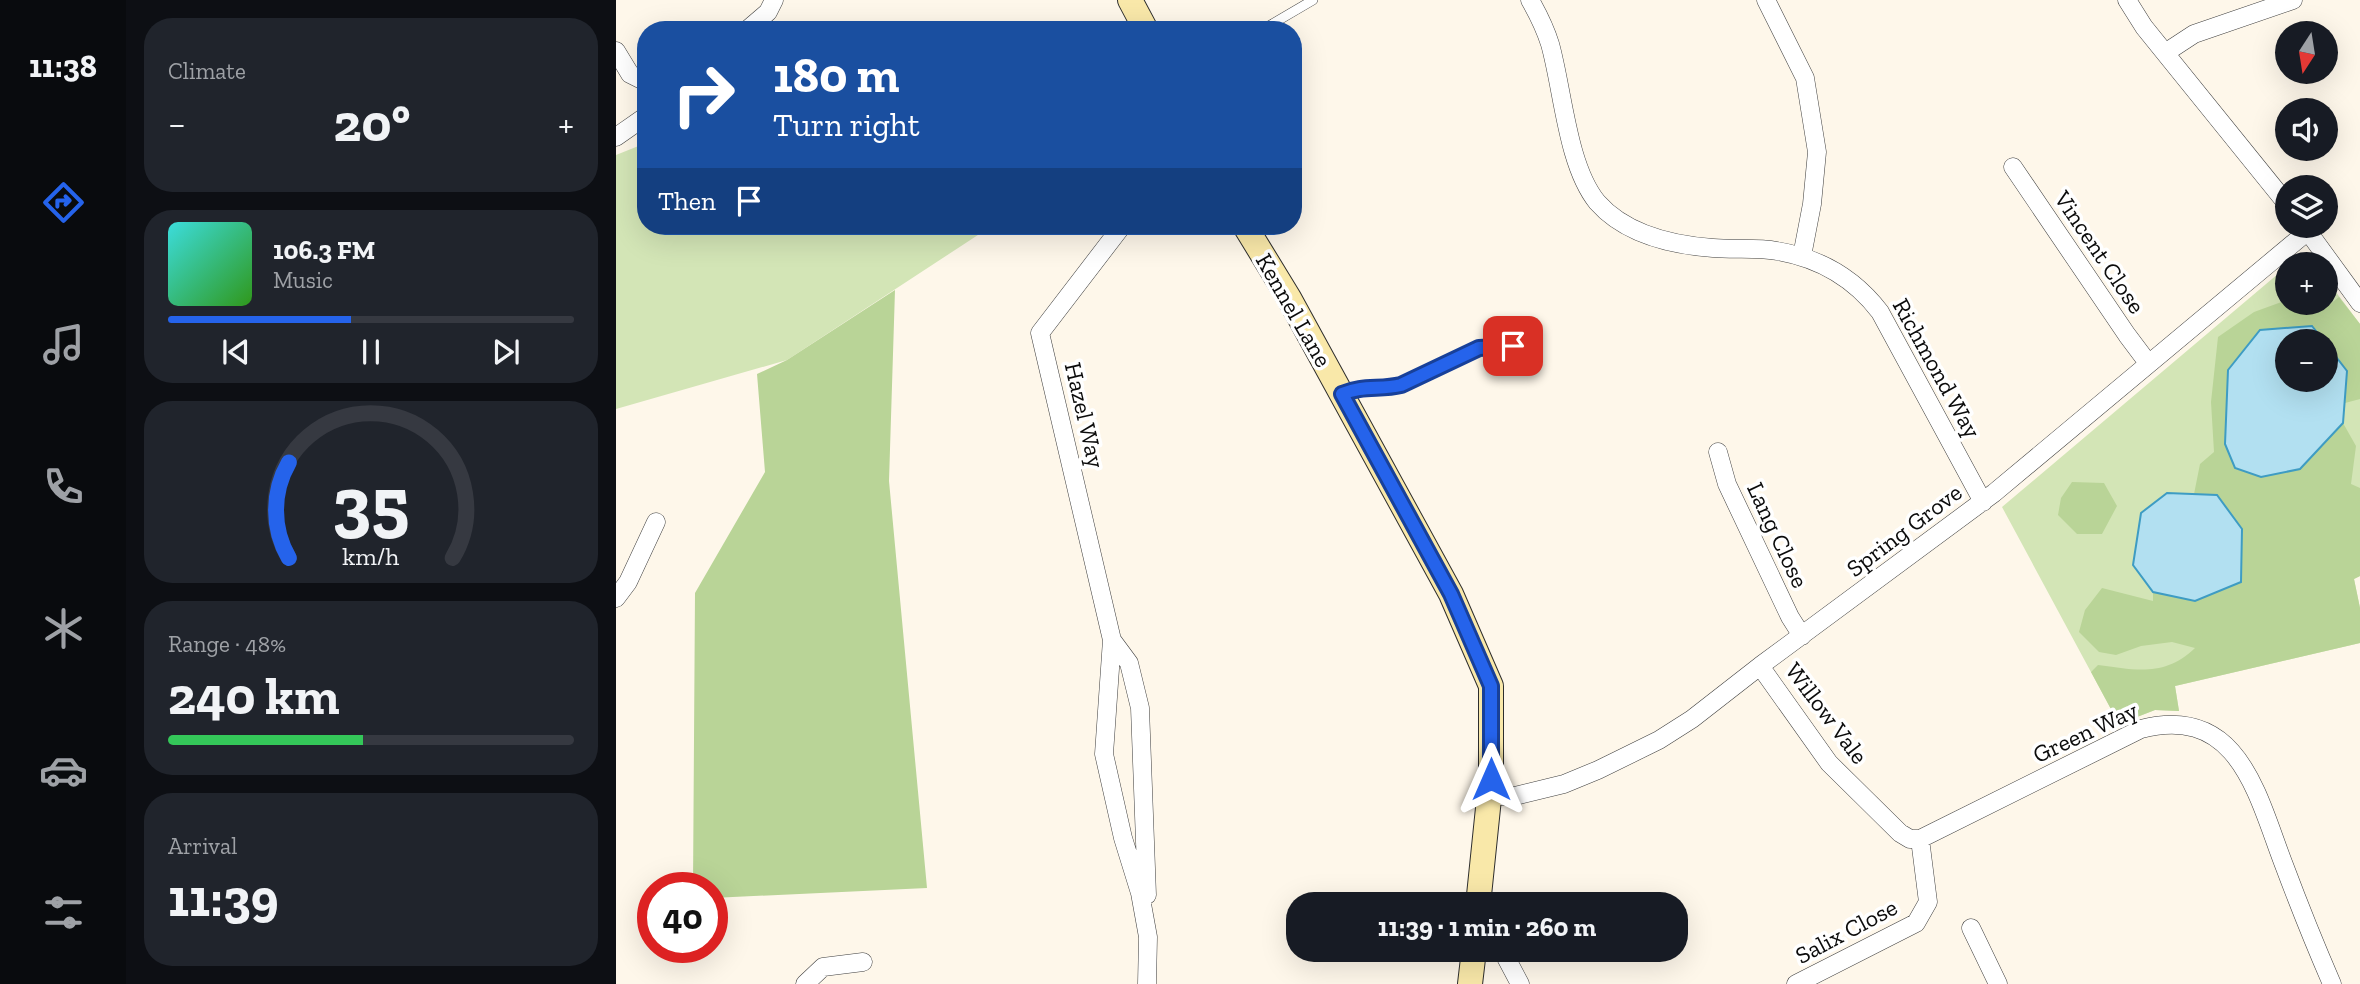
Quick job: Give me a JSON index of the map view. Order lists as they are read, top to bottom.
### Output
{
  "streets": {
    "street": [
      "Vincent Close",
      "Kennel Lane",
      "Richmond Way",
      "Hazel Way",
      "Spring Grove",
      "Lang Close",
      "Willow Vale",
      "Green Way",
      "Salix Close"
    ]
  },
  "crossings": [
    ["Vincent Close", "Spring Grove"],
    ["Kennel Lane", "Spring Grove"],
    ["Richmond Way", "Spring Grove"],
    ["Spring Grove", "Lang Close"],
    ["Spring Grove", "Willow Vale"],
    ["Willow Vale", "Green Way"],
    ["Willow Vale", "Salix Close"],
    ["Green Way", "Salix Close"]
  ],
  "north": "bottom",
  "page": {
    "tabs": "11:38",
    "tile": [
      "Climate",
      ["Range · 48%", "240 km"],
      ["Arrival", "11:39"]
    ],
    "map_buttons": ["+", "−"],
    "turn": ["180 m", "Turn right"],
    "heat": ["−", "20°", "+"],
    "then": "Then",
    "song": ["106.3 FM", "Music"],
    "limit": "40",
    "trip": "11:39 · 1 min · 260 m",
    "gauge": ["35", "km/h"]
  }
}
